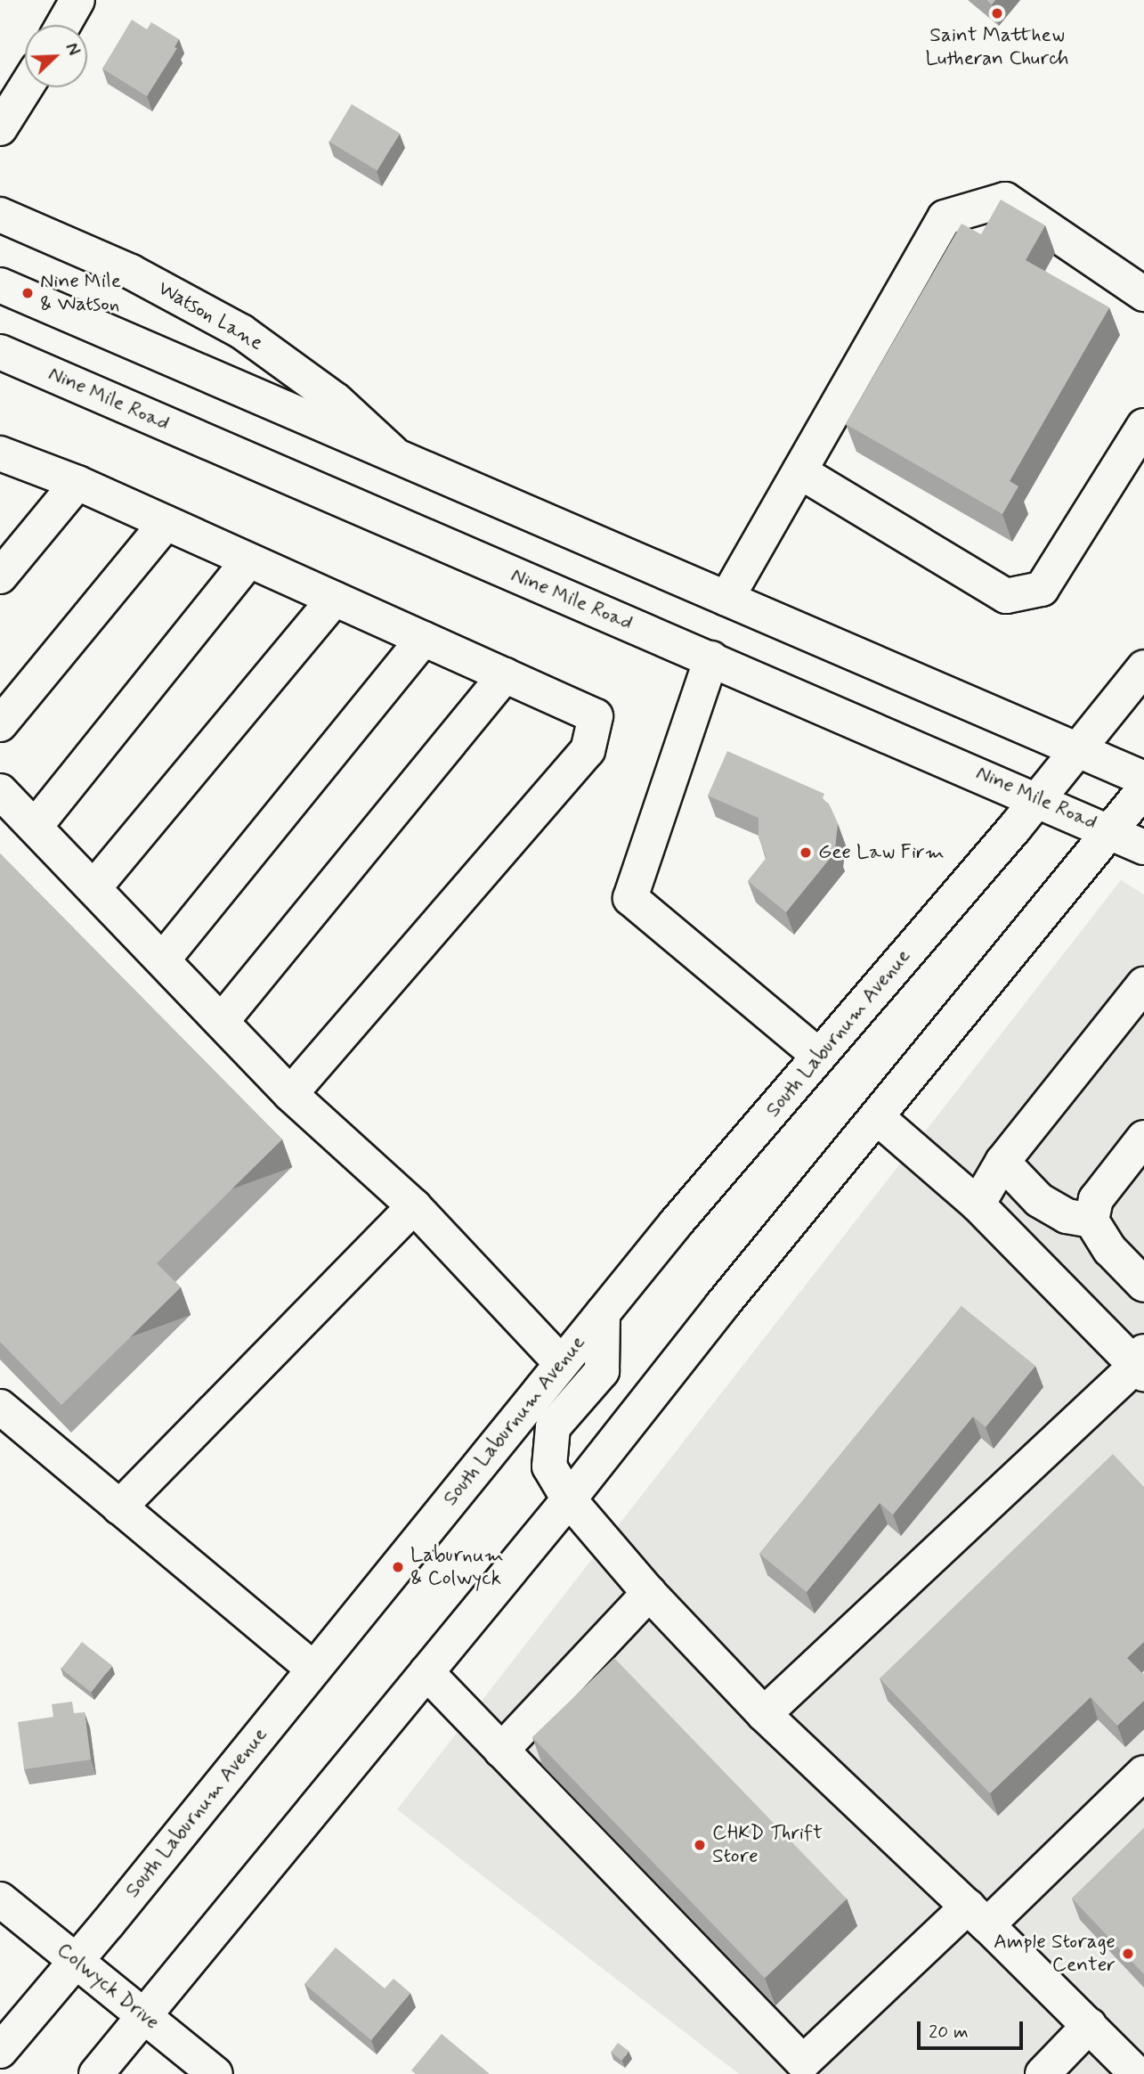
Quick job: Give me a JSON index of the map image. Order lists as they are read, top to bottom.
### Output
{
  "streets": {
    "main road": [
      "Watson Lane",
      "Nine Mile Road",
      "South Laburnum Avenue",
      "Colwyck Drive"
    ]
  },
  "crossings": [
    ["Nine Mile Road", "South Laburnum Avenue"],
    ["South Laburnum Avenue", "Colwyck Drive"]
  ],
  "places": [
    "Saint Matthew Lutheran Church",
    "Nine Mile & Watson",
    "Gee Law Firm",
    "Laburnum & Colwyck",
    "CHKD Thrift Store",
    "Ample Storage Center"
  ],
  "scale_bar": "20 m",
  "north": "top right"
}
